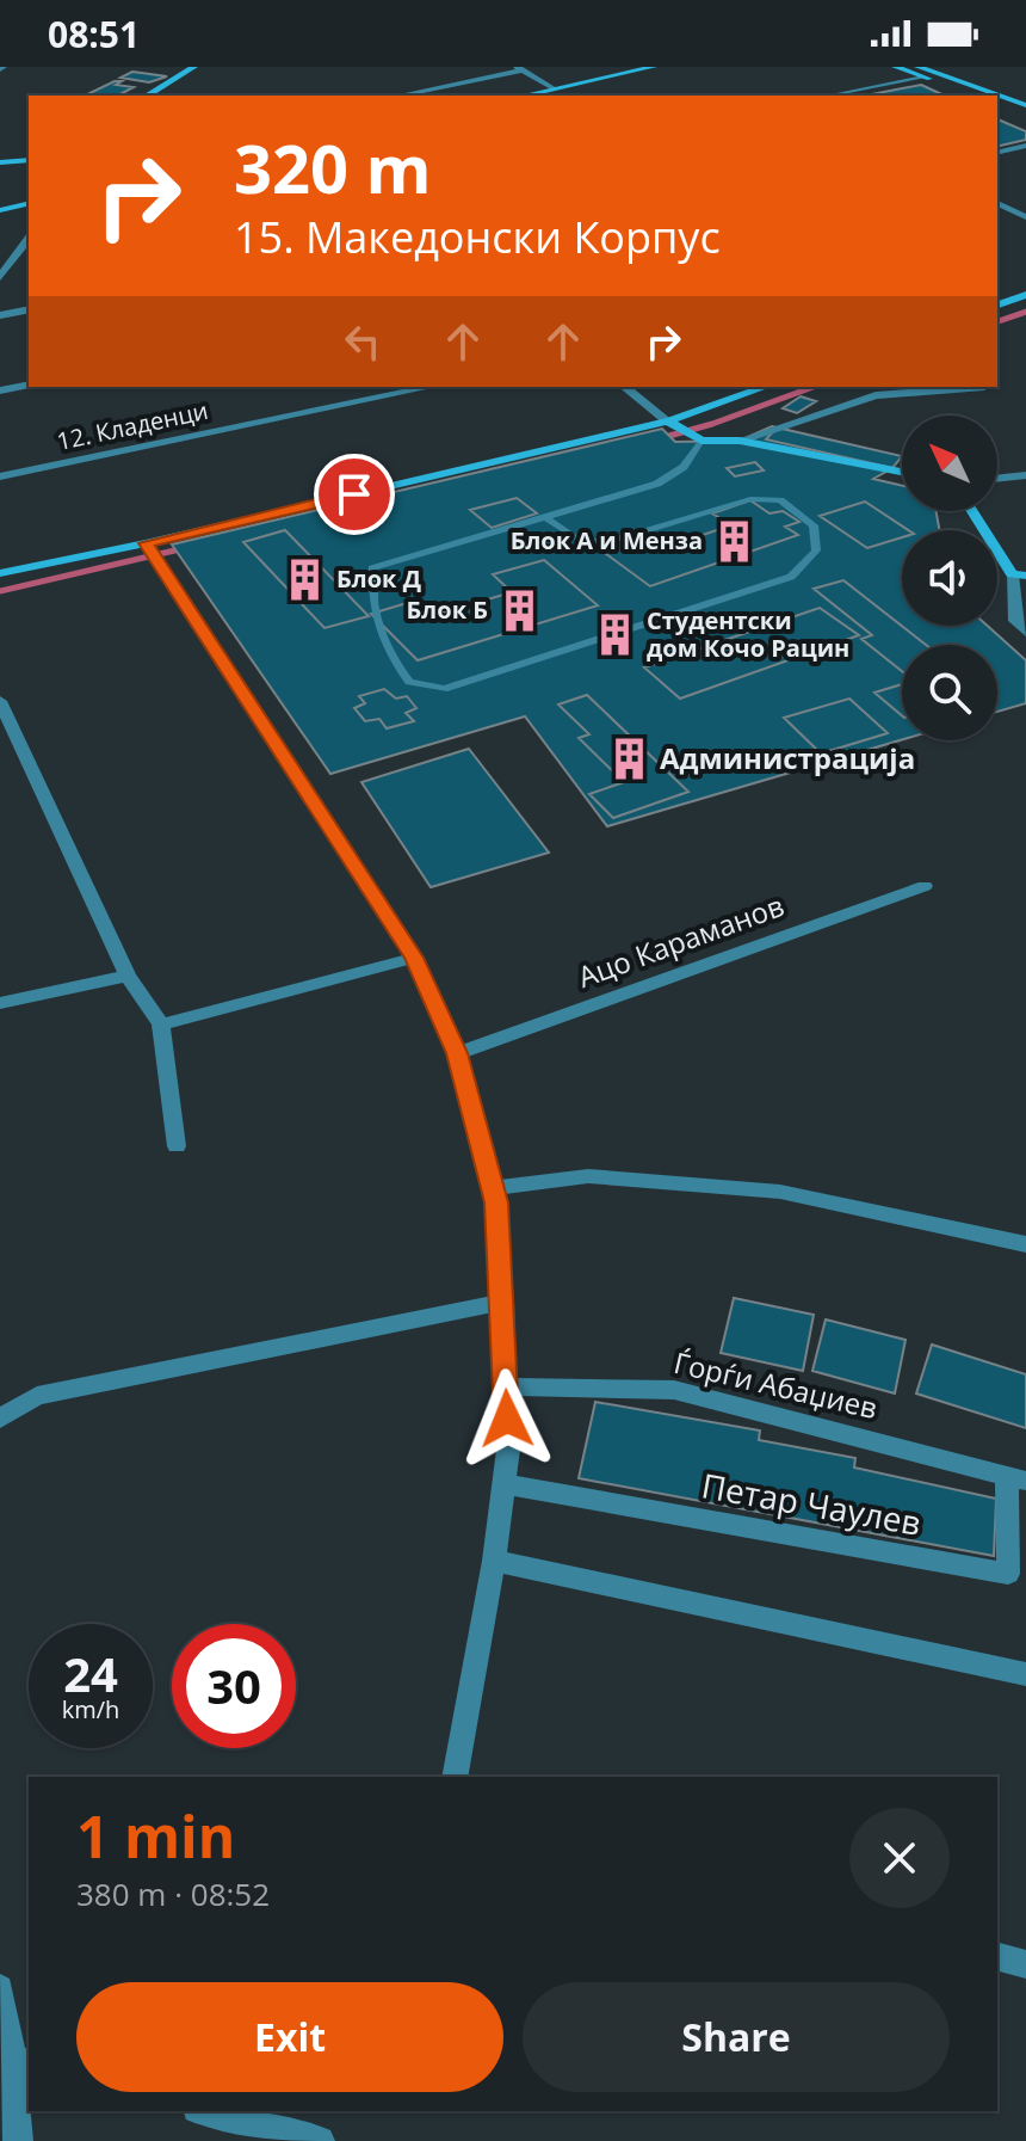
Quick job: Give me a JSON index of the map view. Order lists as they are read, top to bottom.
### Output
{
  "streets": {
    "street": [
      "12. Кладенци",
      "Ацо Караманов",
      "Ѓорѓи Абаџиев",
      "Петар Чаулев"
    ]
  },
  "crossings": [
    ["Ѓорѓи Абаџиев", "Петар Чаулев"]
  ],
  "places": {
    "building": [
      "Блок А и Менза",
      "Блок Д",
      "Блок Б",
      "Студентски дом Кочо Рацин",
      "Администрација"
    ]
  },
  "north": "top left",
  "page": {
    "status": "08:51",
    "turn": ["320 m", "15. Македонски Корпус"],
    "speed": "24 km/h",
    "limit": "30",
    "heading": ["1 min", "380 m · 08:52"],
    "buttons": ["Exit", "Share"]
  }
}
